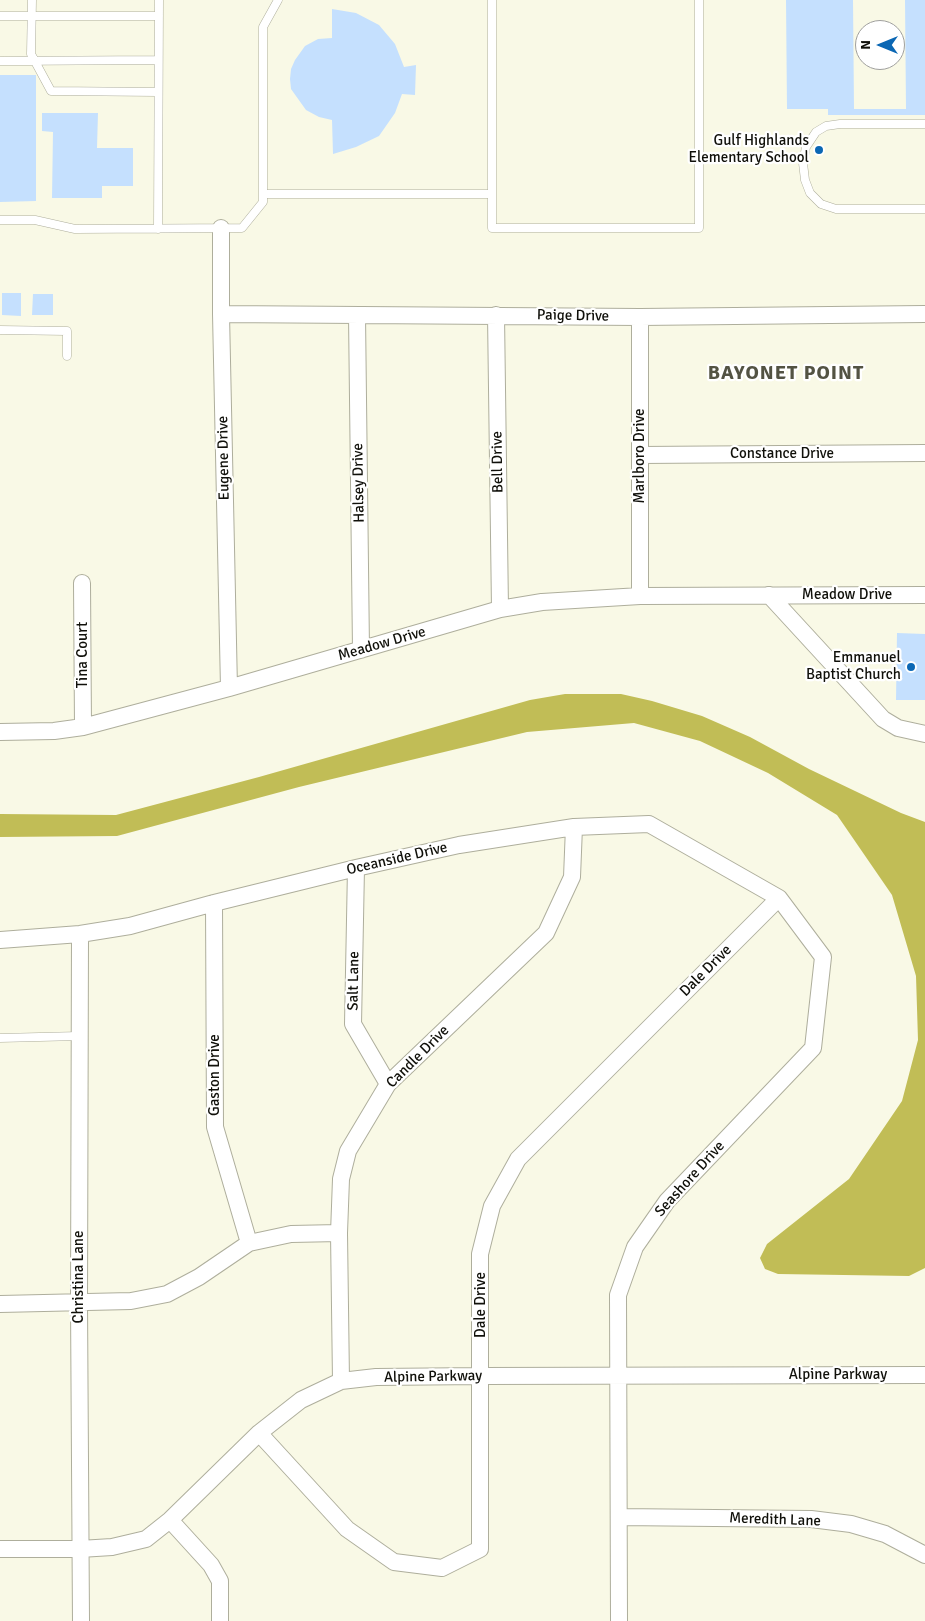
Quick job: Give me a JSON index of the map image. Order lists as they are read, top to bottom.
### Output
{
  "streets": {
    "street": [
      "Paige Drive",
      "Constance Drive",
      "Marlboro Drive",
      "Eugene Drive",
      "Bell Drive",
      "Halsey Drive",
      "Meadow Drive",
      "Tina Court",
      "Oceanside Drive",
      "Dale Drive",
      "Salt Lane",
      "Candle Drive",
      "Gaston Drive",
      "Seashore Drive",
      "Christina Lane",
      "Alpine Parkway",
      "Meredith Lane"
    ]
  },
  "crossings": [
    ["Paige Drive", "Marlboro Drive"],
    ["Paige Drive", "Eugene Drive"],
    ["Paige Drive", "Bell Drive"],
    ["Paige Drive", "Halsey Drive"],
    ["Constance Drive", "Marlboro Drive"],
    ["Marlboro Drive", "Meadow Drive"],
    ["Eugene Drive", "Meadow Drive"],
    ["Bell Drive", "Meadow Drive"],
    ["Halsey Drive", "Meadow Drive"],
    ["Meadow Drive", "Tina Court"],
    ["Oceanside Drive", "Dale Drive"],
    ["Oceanside Drive", "Salt Lane"],
    ["Oceanside Drive", "Candle Drive"],
    ["Oceanside Drive", "Gaston Drive"],
    ["Oceanside Drive", "Seashore Drive"],
    ["Oceanside Drive", "Christina Lane"],
    ["Dale Drive", "Seashore Drive"],
    ["Dale Drive", "Alpine Parkway"],
    ["Salt Lane", "Candle Drive"],
    ["Candle Drive", "Alpine Parkway"],
    ["Seashore Drive", "Alpine Parkway"],
    ["Seashore Drive", "Meredith Lane"],
    ["Christina Lane", "Alpine Parkway"]
  ],
  "districts": ["BAYONET POINT"],
  "places": ["Gulf Highlands Elementary School", "Emmanuel Baptist Church"],
  "north": "left"
}
